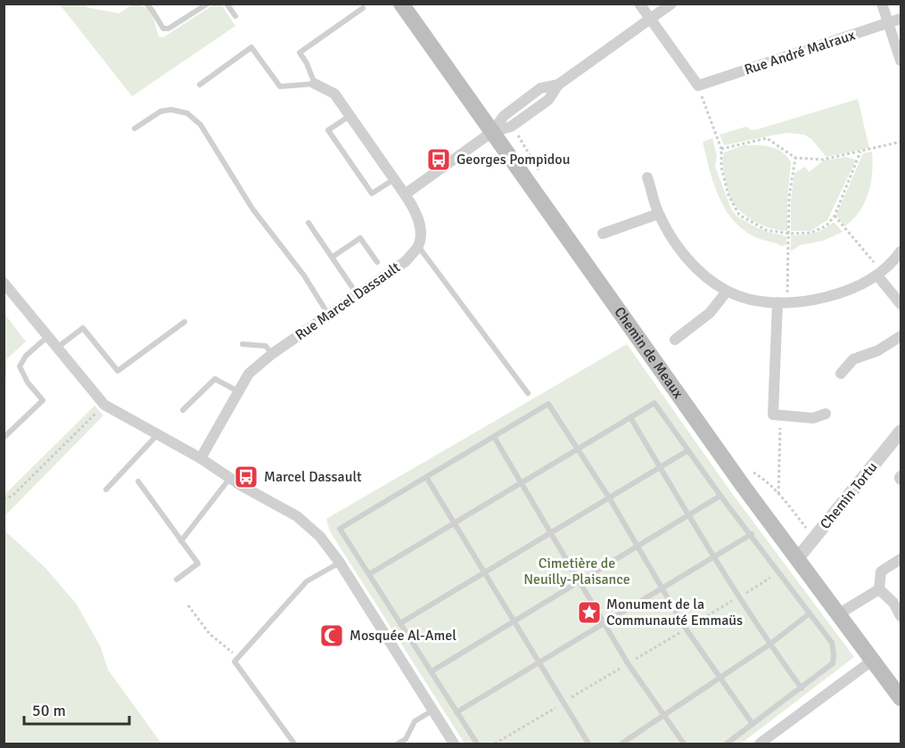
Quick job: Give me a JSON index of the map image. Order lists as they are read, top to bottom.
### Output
{
  "streets": {
    "main road": ["Chemin de Meaux"],
    "street": ["Rue André Malraux", "Rue Marcel Dassault", "Chemin Tortu"]
  },
  "crossings": [
    ["Chemin de Meaux", "Chemin Tortu"]
  ],
  "parks": ["Cimetière de Neuilly-Plaisance"],
  "places": {
    "bus stop": ["Georges Pompidou", "Marcel Dassault"],
    "place": ["Monument de la Communauté Emmaüs"],
    "mosque": ["Mosquée Al-Amel"]
  },
  "scale_bar": "50 m"
}
